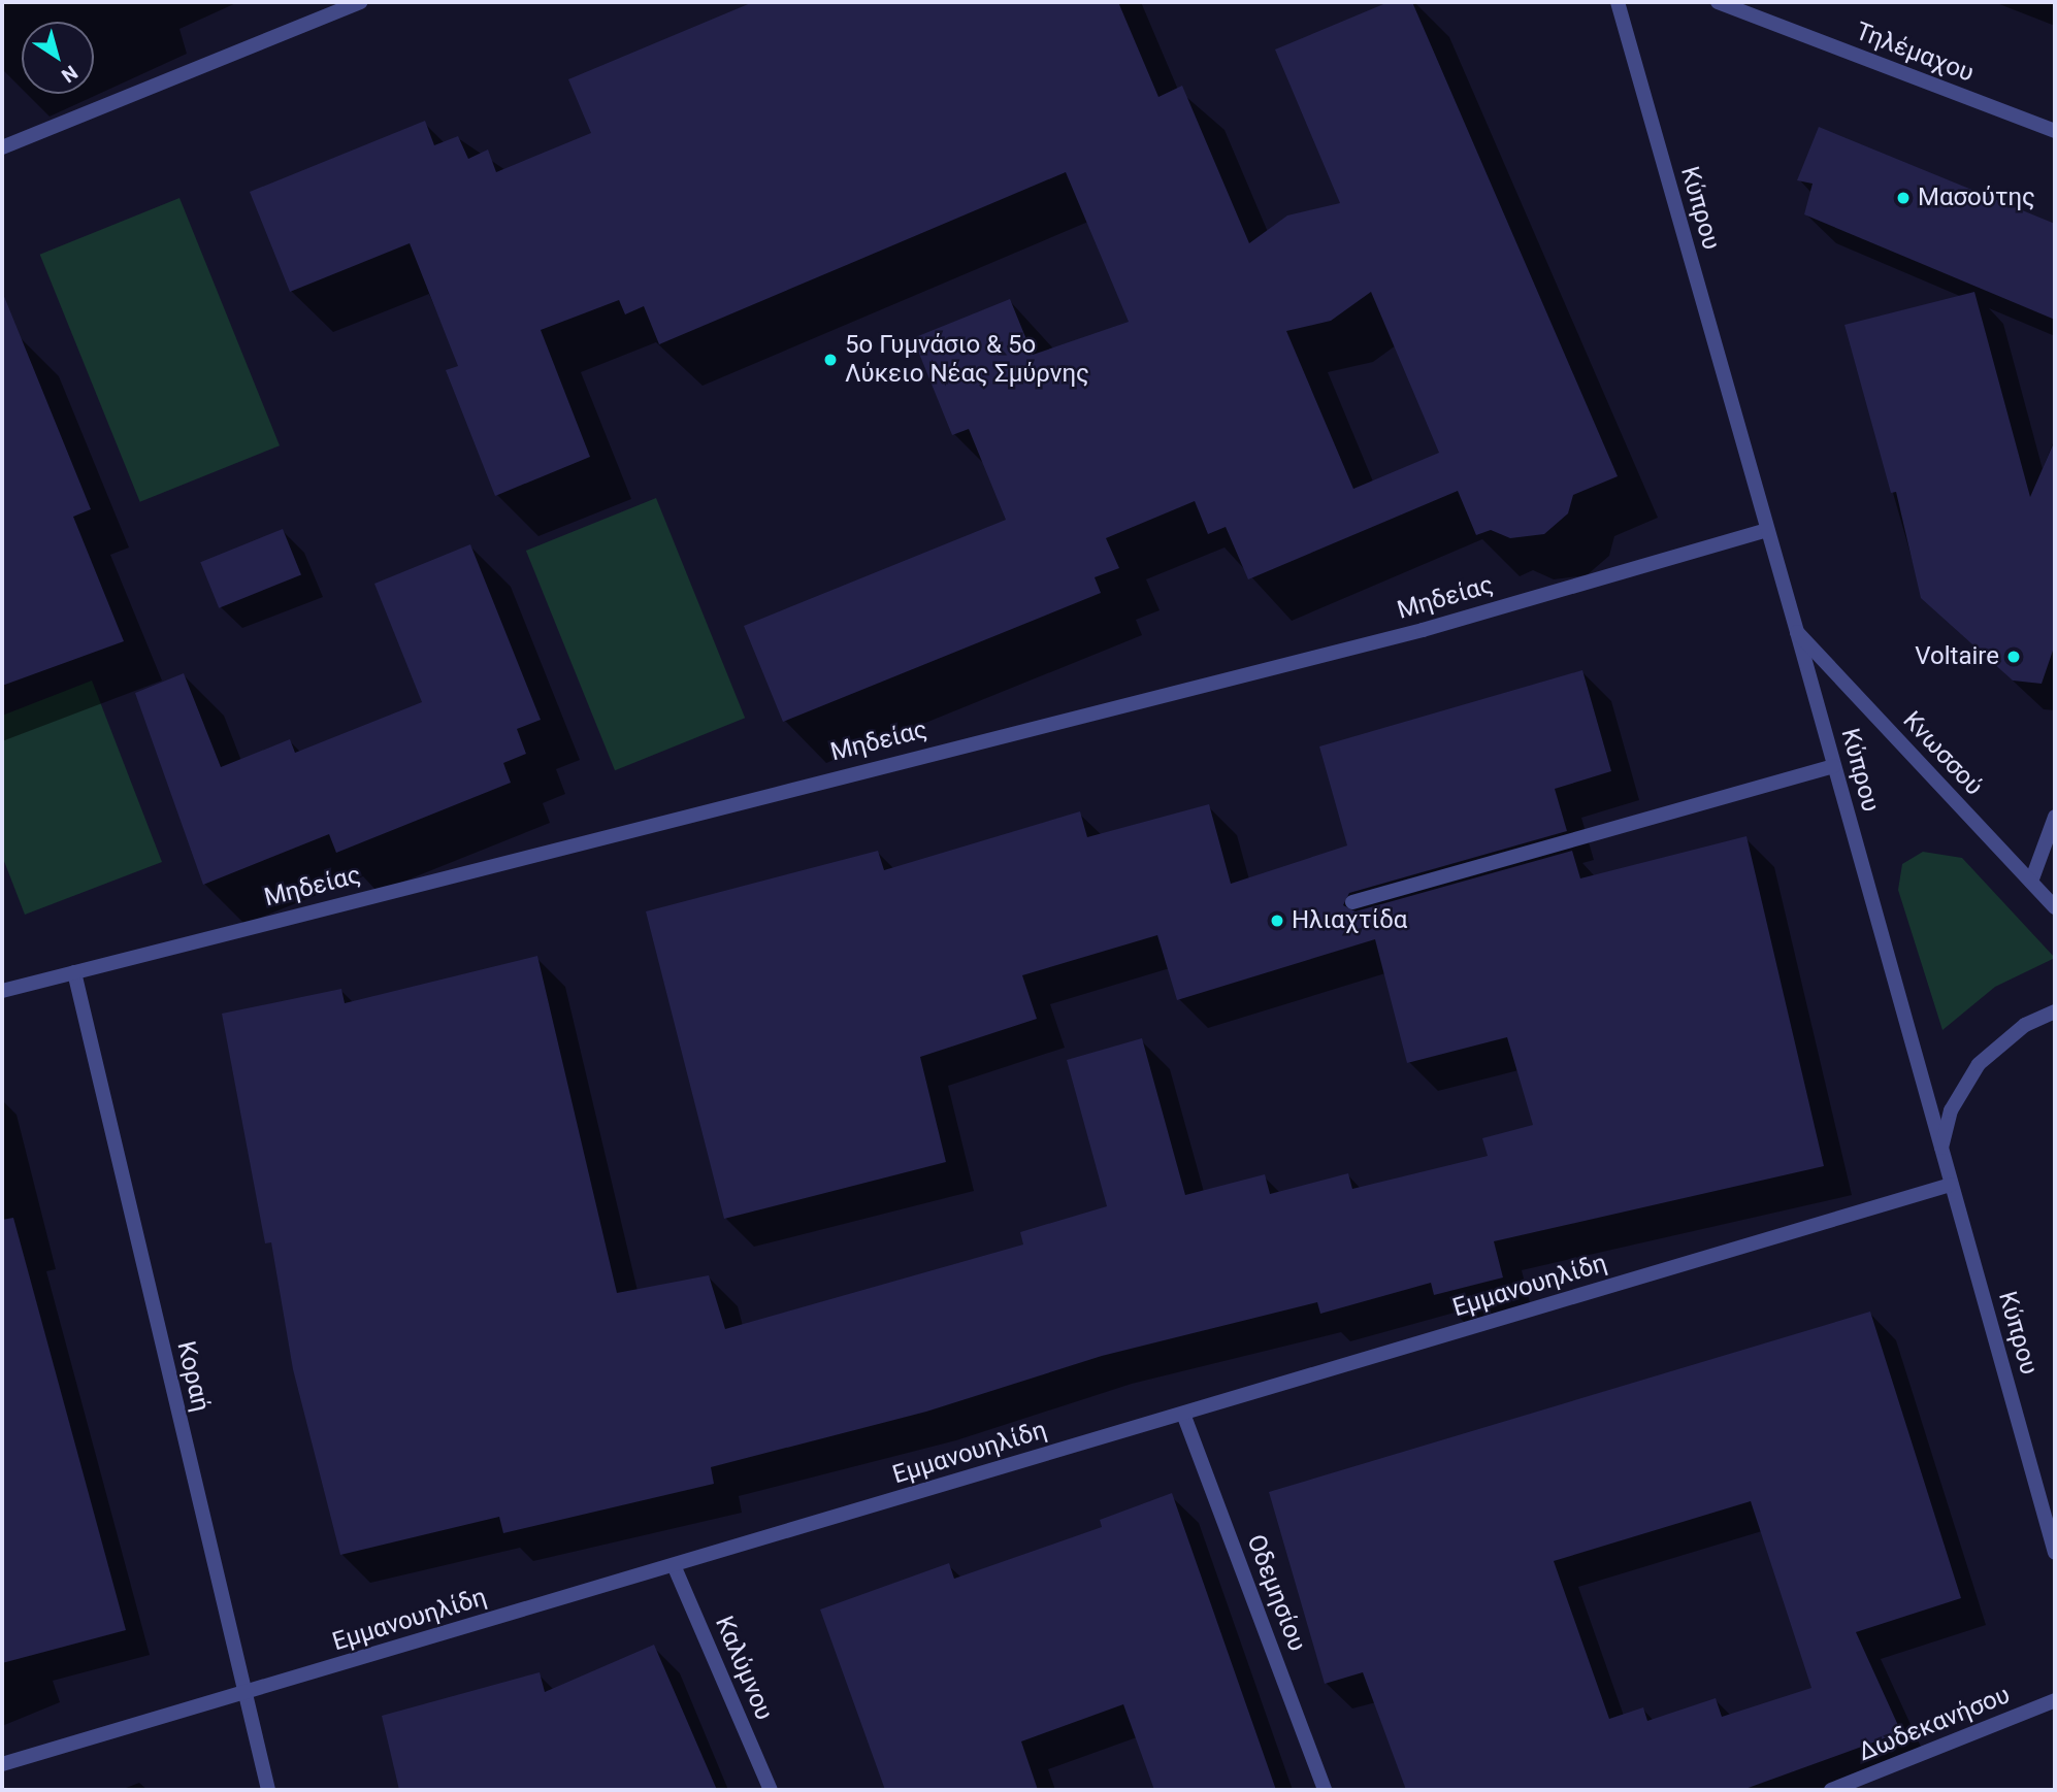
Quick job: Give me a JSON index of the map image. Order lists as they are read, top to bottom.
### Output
{
  "streets": {
    "street": [
      "Τηλέμαχου",
      "Κύπρου",
      "Μηδείας",
      "Κνωσσού",
      "Εμμανουηλίδη",
      "Κοραή",
      "Οδεμησίου",
      "Καλύμνου",
      "Δωδεκανήσου"
    ]
  },
  "crossings": [
    ["Κύπρου", "Μηδείας"],
    ["Κύπρου", "Κνωσσού"],
    ["Κύπρου", "Εμμανουηλίδη"],
    ["Μηδείας", "Κοραή"],
    ["Εμμανουηλίδη", "Κοραή"],
    ["Εμμανουηλίδη", "Οδεμησίου"],
    ["Εμμανουηλίδη", "Καλύμνου"]
  ],
  "places": [
    "Μασούτης",
    "5ο Γυμνάσιο & 5ο Λύκειο Νέας Σμύρνης",
    "Voltaire",
    "Ηλιαχτίδα"
  ],
  "north": "bottom right"
}
